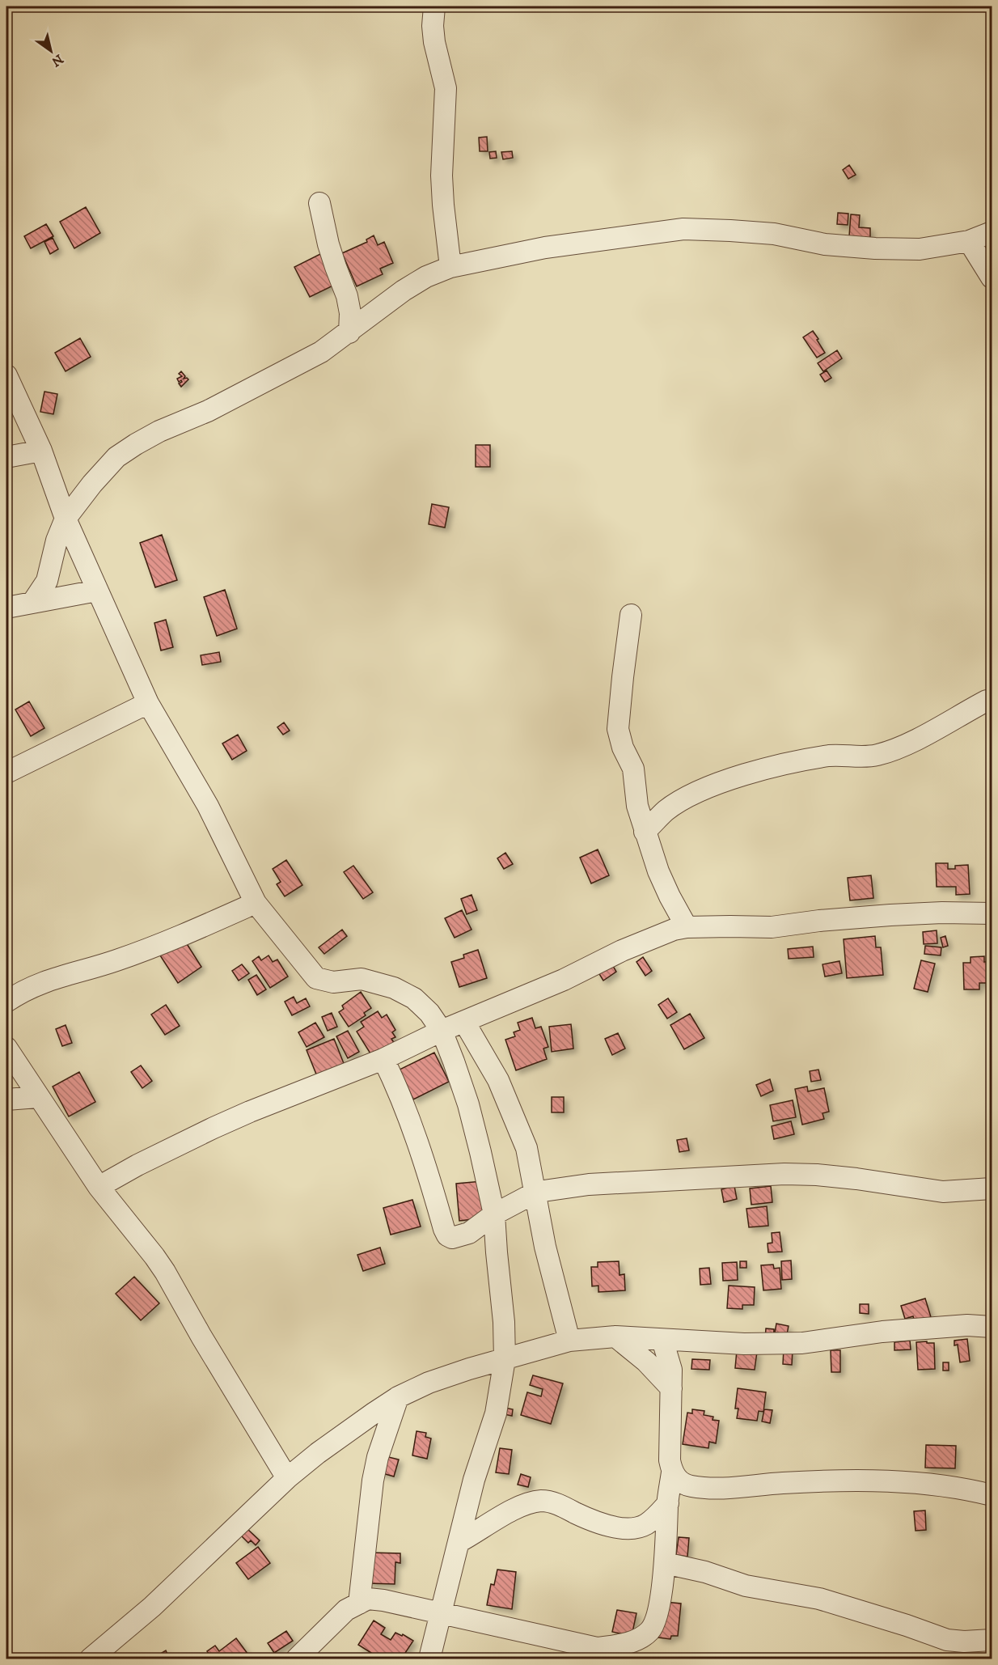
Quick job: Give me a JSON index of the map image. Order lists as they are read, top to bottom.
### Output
{
  "north": "bottom right"
}
